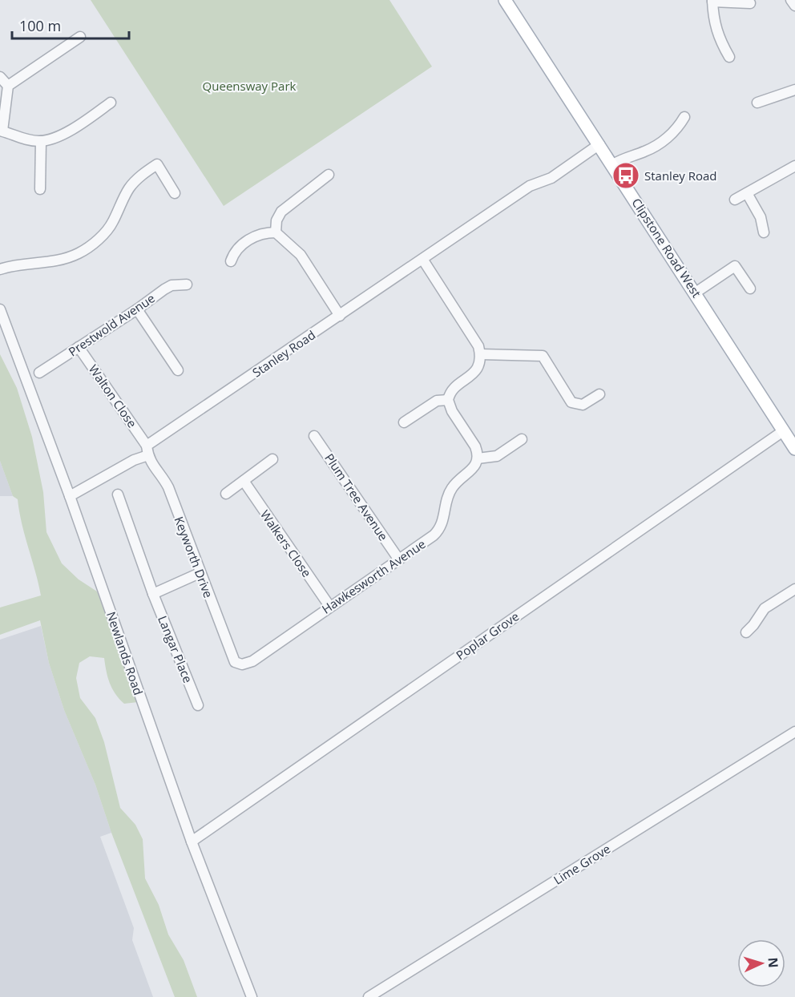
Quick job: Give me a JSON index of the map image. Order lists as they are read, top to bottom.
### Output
{
  "streets": {
    "main road": ["Clipstone Road West"],
    "street": [
      "Prestwold Avenue",
      "Stanley Road",
      "Walton Close",
      "Plum Tree Avenue",
      "Walkers Close",
      "Keyworth Drive",
      "Hawkesworth Avenue",
      "Poplar Grove",
      "Langar Place",
      "Newlands Road",
      "Lime Grove"
    ]
  },
  "crossings": [
    ["Clipstone Road West", "Stanley Road"],
    ["Clipstone Road West", "Poplar Grove"],
    ["Prestwold Avenue", "Walton Close"],
    ["Stanley Road", "Walton Close"],
    ["Stanley Road", "Keyworth Drive"],
    ["Stanley Road", "Newlands Road"],
    ["Walton Close", "Keyworth Drive"],
    ["Plum Tree Avenue", "Hawkesworth Avenue"],
    ["Walkers Close", "Hawkesworth Avenue"],
    ["Keyworth Drive", "Hawkesworth Avenue"],
    ["Poplar Grove", "Newlands Road"]
  ],
  "parks": ["Queensway Park"],
  "places": {
    "bus stop": ["Stanley Road"]
  },
  "scale_bar": "100 m",
  "north": "right"
}
